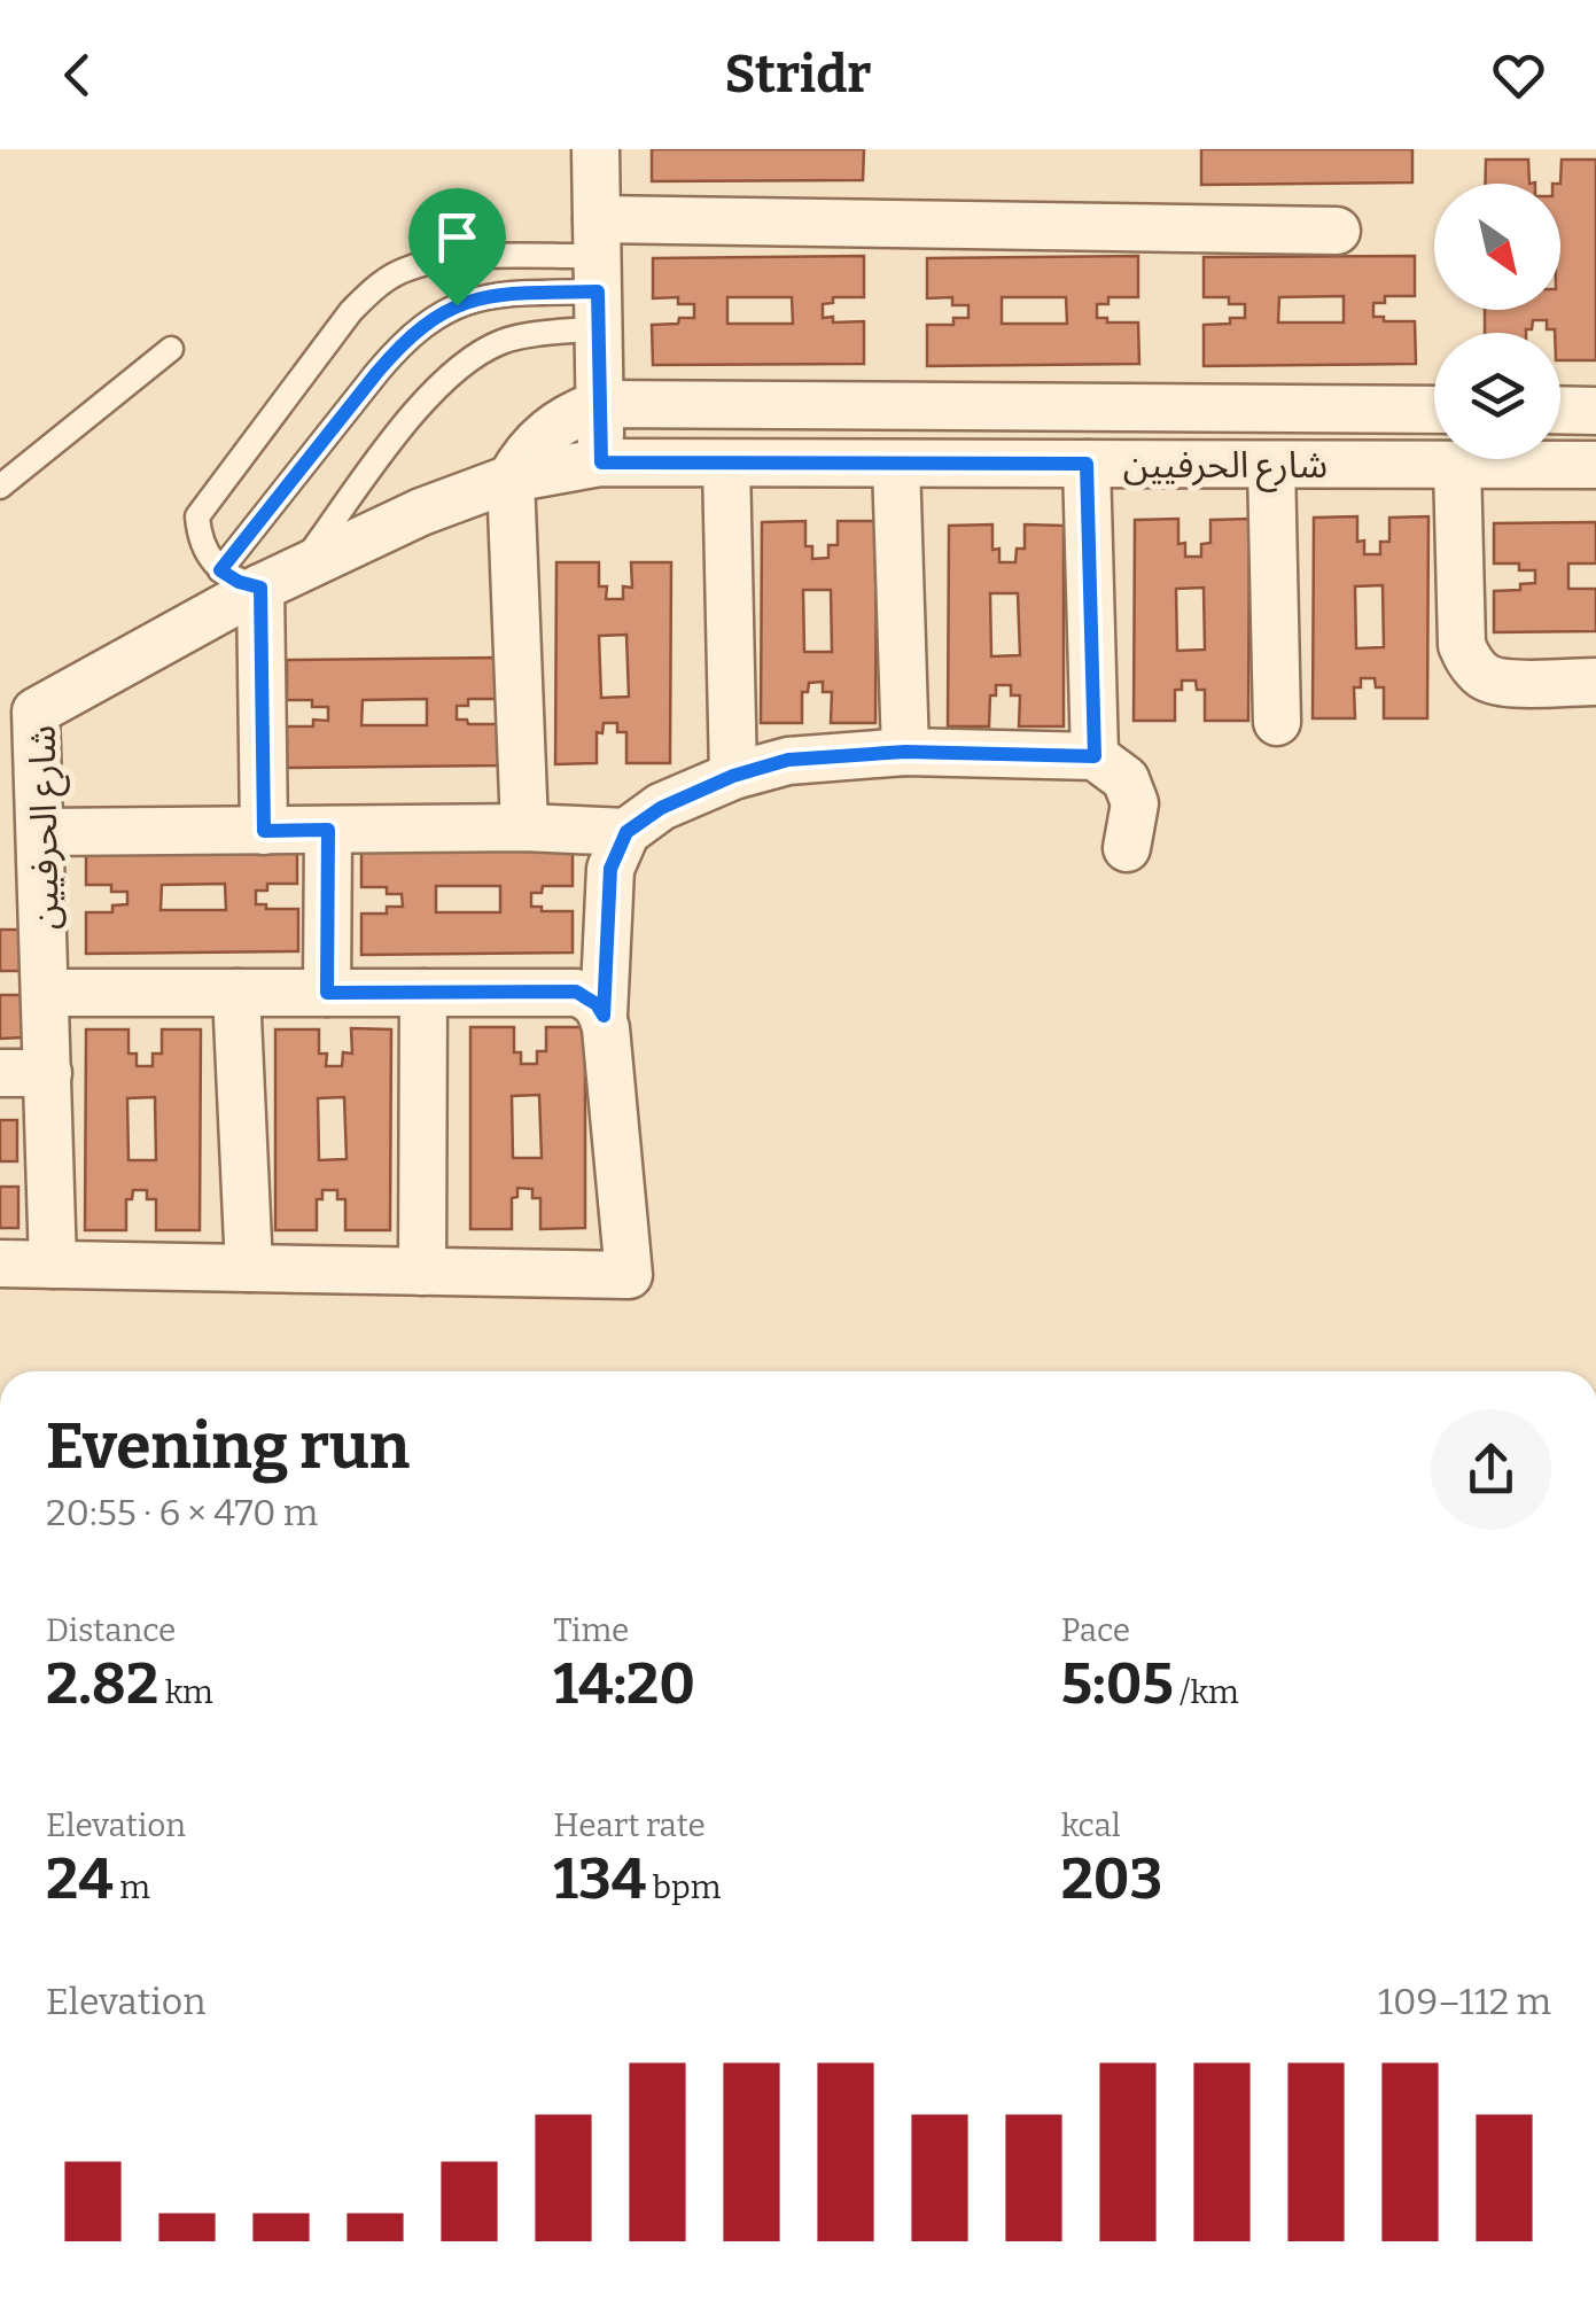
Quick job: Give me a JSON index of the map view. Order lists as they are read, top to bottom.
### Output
{
  "streets": {
    "street": ["شارع الحرفيين"]
  },
  "north": "bottom right",
  "page": {
    "header": "Stridr",
    "heading": ["Evening run", "20:55 · 6 × 470 m"],
    "stats": [
      ["Distance", "2.82 km"],
      ["Time", "14:20"],
      ["Pace", "5:05 /km"],
      ["Elevation", "24 m"],
      ["Heart rate", "134 bpm"],
      ["kcal", "203"]
    ],
    "chart": ["Elevation", "109–112 m"]
  }
}
